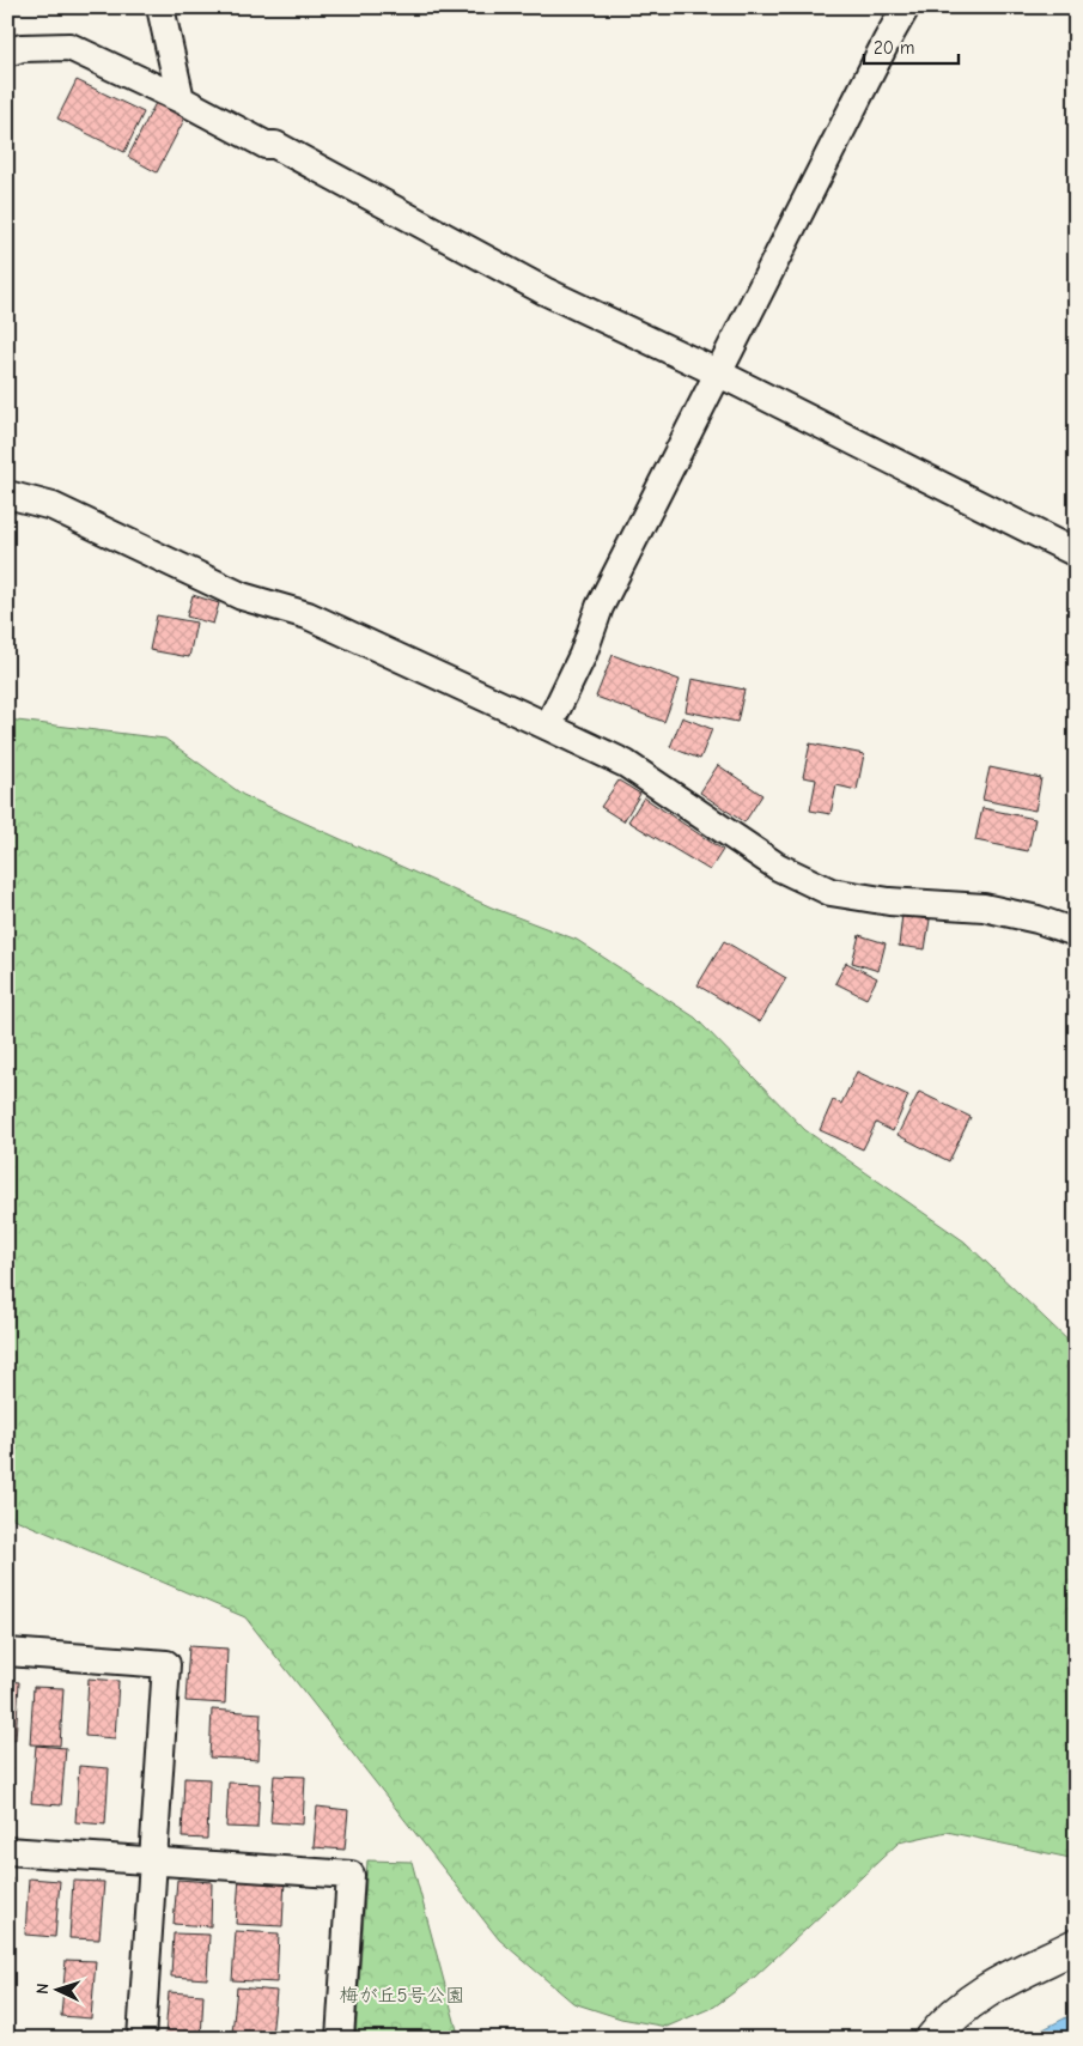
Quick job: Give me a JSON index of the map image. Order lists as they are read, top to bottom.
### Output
{
  "parks": ["梅が丘5号公園"],
  "scale_bar": "20 m",
  "north": "left"
}
